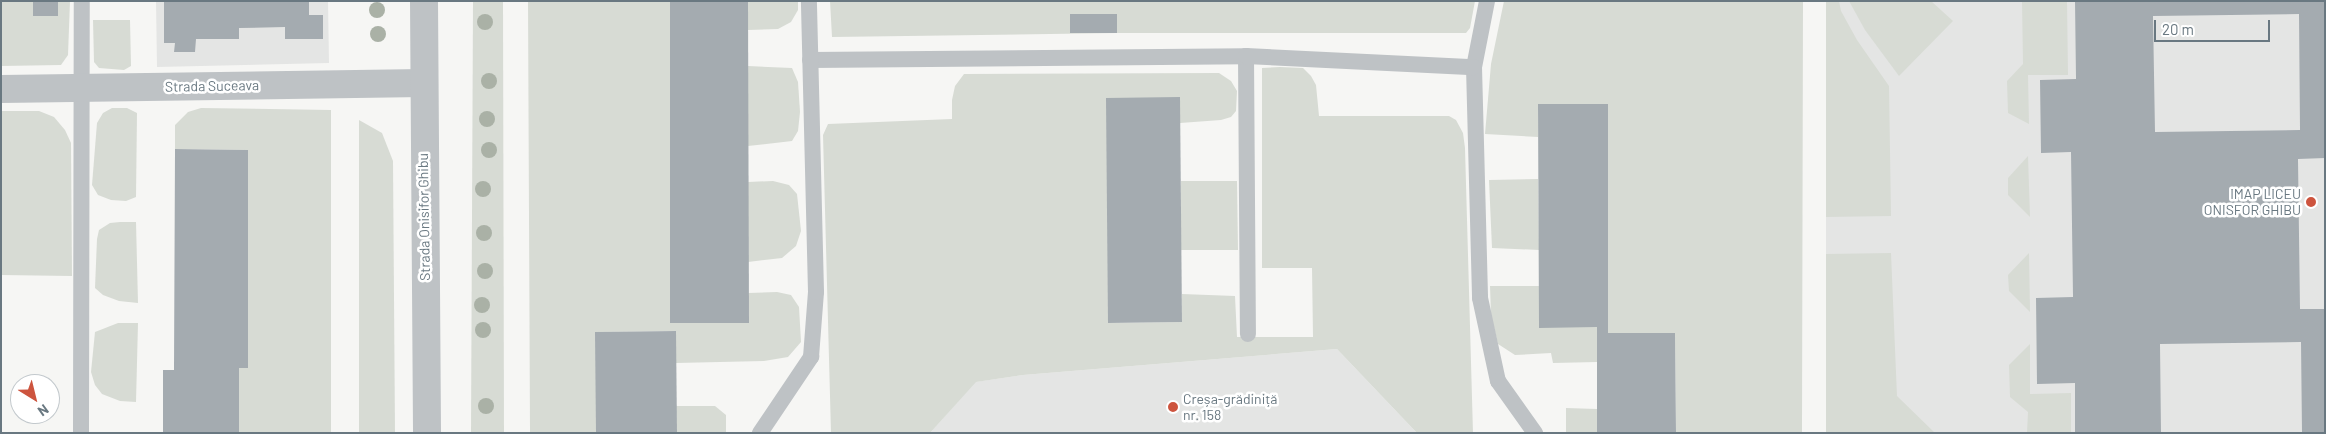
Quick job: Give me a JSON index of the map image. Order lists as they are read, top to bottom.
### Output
{
  "streets": {
    "street": ["Strada Suceava", "Strada Onisifor Ghibu"]
  },
  "crossings": [
    ["Strada Suceava", "Strada Onisifor Ghibu"]
  ],
  "places": ["IMAP LICEU ONISFOR GHIBU", "Creșa-grădiniță nr. 158"],
  "scale_bar": "20 m",
  "north": "bottom right"
}
